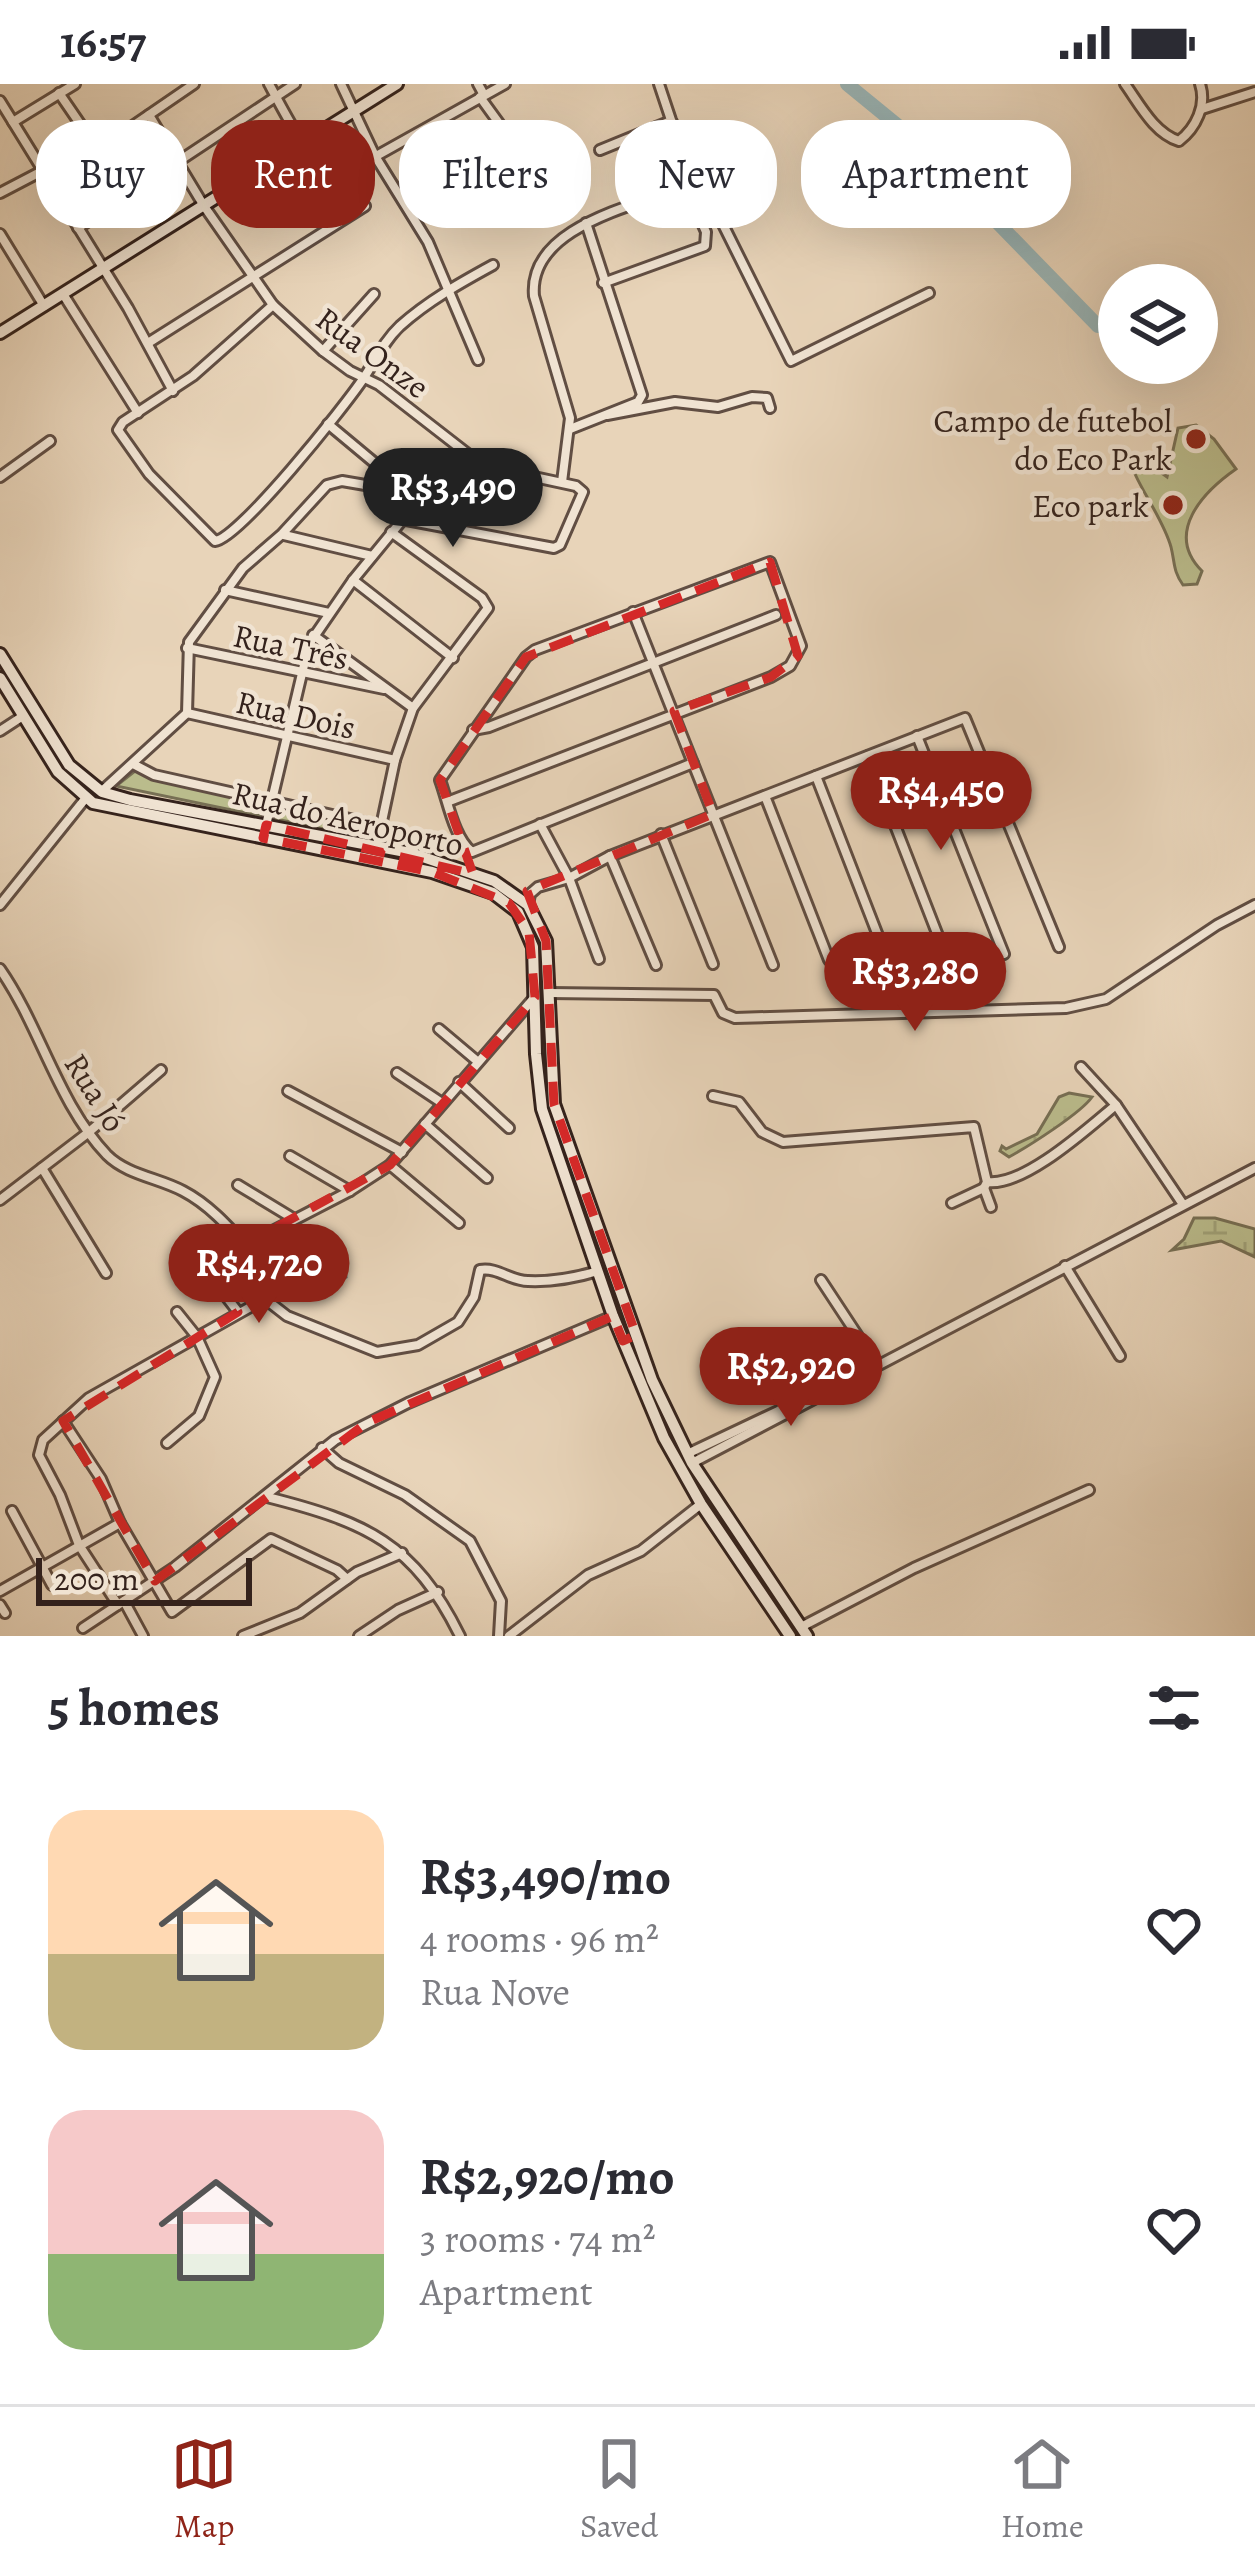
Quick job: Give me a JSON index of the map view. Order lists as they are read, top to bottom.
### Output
{
  "streets": {
    "main road": ["Rua do Aeroporto"],
    "street": [
      "Rua Onze",
      "Rua Três",
      "Rua Dois",
      "Rua Jó"
    ]
  },
  "places": ["Campo de futebol do Eco Park", "Eco park"],
  "scale_bar": "200 m",
  "page": {
    "status": "16:57",
    "chip": [
      "Buy",
      "Rent",
      "Filters",
      "New",
      "Apartment"
    ],
    "price": [
      "R$3,490",
      "R$4,450",
      "R$3,280",
      "R$4,720",
      "R$2,920"
    ],
    "scale": "200 m",
    "heading": "5 homes",
    "list": [
      {
        "name": "R$3,490/mo",
        "note": "4 rooms · 96 m² · Rua Nove"
      },
      {
        "name": "R$2,920/mo",
        "note": "3 rooms · 74 m² · Apartment"
      }
    ],
    "tabs": ["Map", "Saved", "Home"]
  }
}
